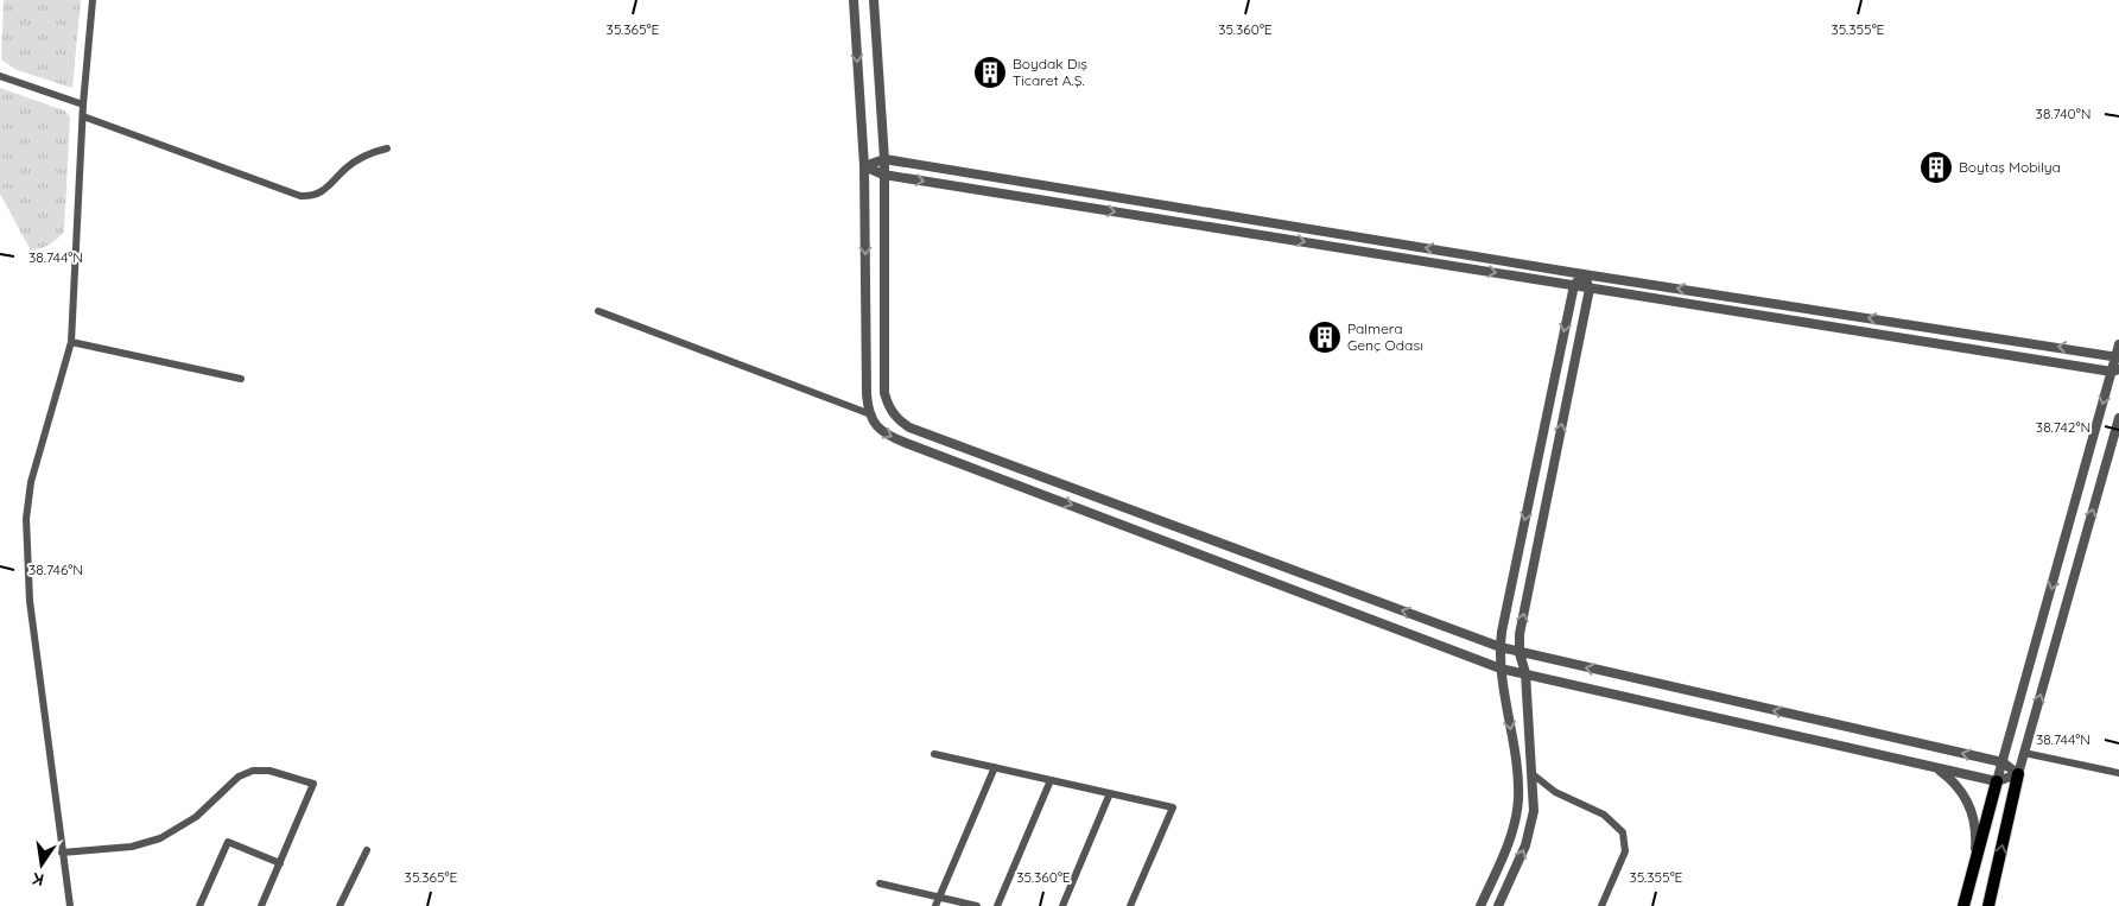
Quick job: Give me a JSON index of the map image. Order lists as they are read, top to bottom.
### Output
{
  "places": {
    "building": ["Boydak Dış Ticaret A.Ş.", "Boytaş Mobilya", "Palmera Genç Odası"]
  },
  "north": "bottom",
  "coordinates": [
    "35.365°E",
    "35.360°E",
    "35.355°E",
    "38.740°N",
    "38.744°N",
    "38.742°N",
    "38.746°N"
  ]
}
